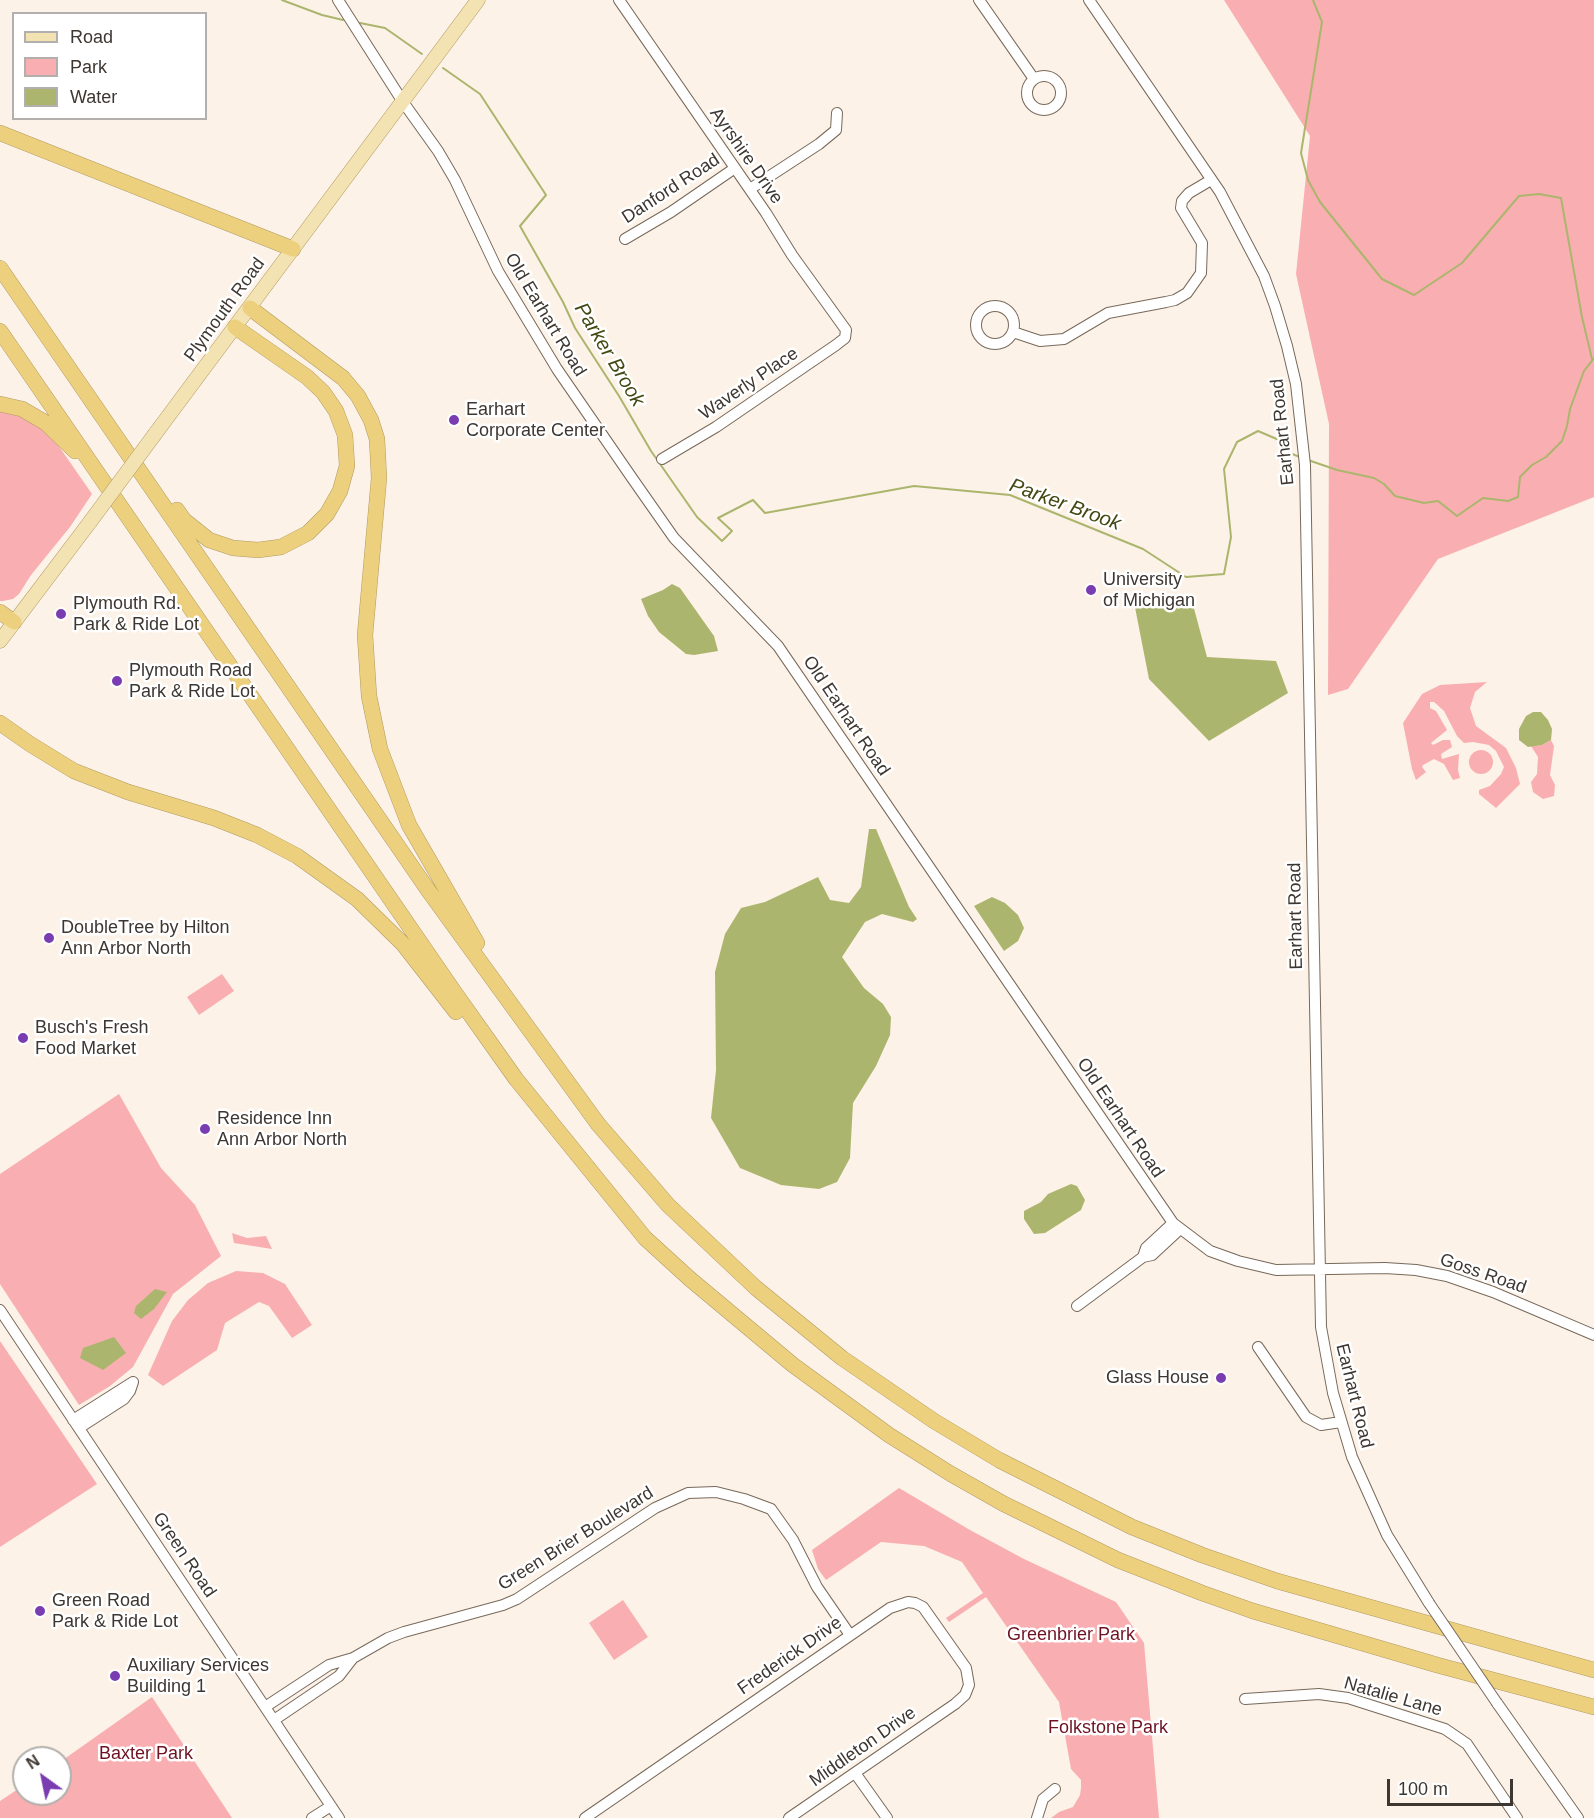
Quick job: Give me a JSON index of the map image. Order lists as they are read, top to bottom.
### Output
{
  "streets": {
    "main road": ["Plymouth Road"],
    "street": [
      "Ayrshire Drive",
      "Danford Road",
      "Old Earhart Road",
      "Waverly Place",
      "Earhart Road",
      "Goss Road",
      "Green Brier Boulevard",
      "Green Road",
      "Frederick Drive",
      "Natalie Lane",
      "Middleton Drive"
    ]
  },
  "crossings": [
    ["Ayrshire Drive", "Danford Road"],
    ["Ayrshire Drive", "Waverly Place"],
    ["Plymouth Road", "Old Earhart Road"],
    ["Old Earhart Road", "Earhart Road"],
    ["Old Earhart Road", "Goss Road"],
    ["Earhart Road", "Goss Road"],
    ["Green Brier Boulevard", "Green Road"],
    ["Green Brier Boulevard", "Frederick Drive"],
    ["Frederick Drive", "Middleton Drive"]
  ],
  "water": ["Parker Brook"],
  "parks": ["Greenbrier Park", "Folkstone Park", "Baxter Park"],
  "places": [
    "Earhart Corporate Center",
    "University of Michigan",
    "Plymouth Rd. Park & Ride Lot",
    "Plymouth Road Park & Ride Lot",
    "DoubleTree by Hilton Ann Arbor North",
    "Busch's Fresh Food Market",
    "Residence Inn Ann Arbor North",
    "Glass House",
    "Green Road Park & Ride Lot",
    "Auxiliary Services Building 1"
  ],
  "legend": ["Road", "Park", "Water"],
  "scale_bar": "100 m",
  "north": "top left"
}
